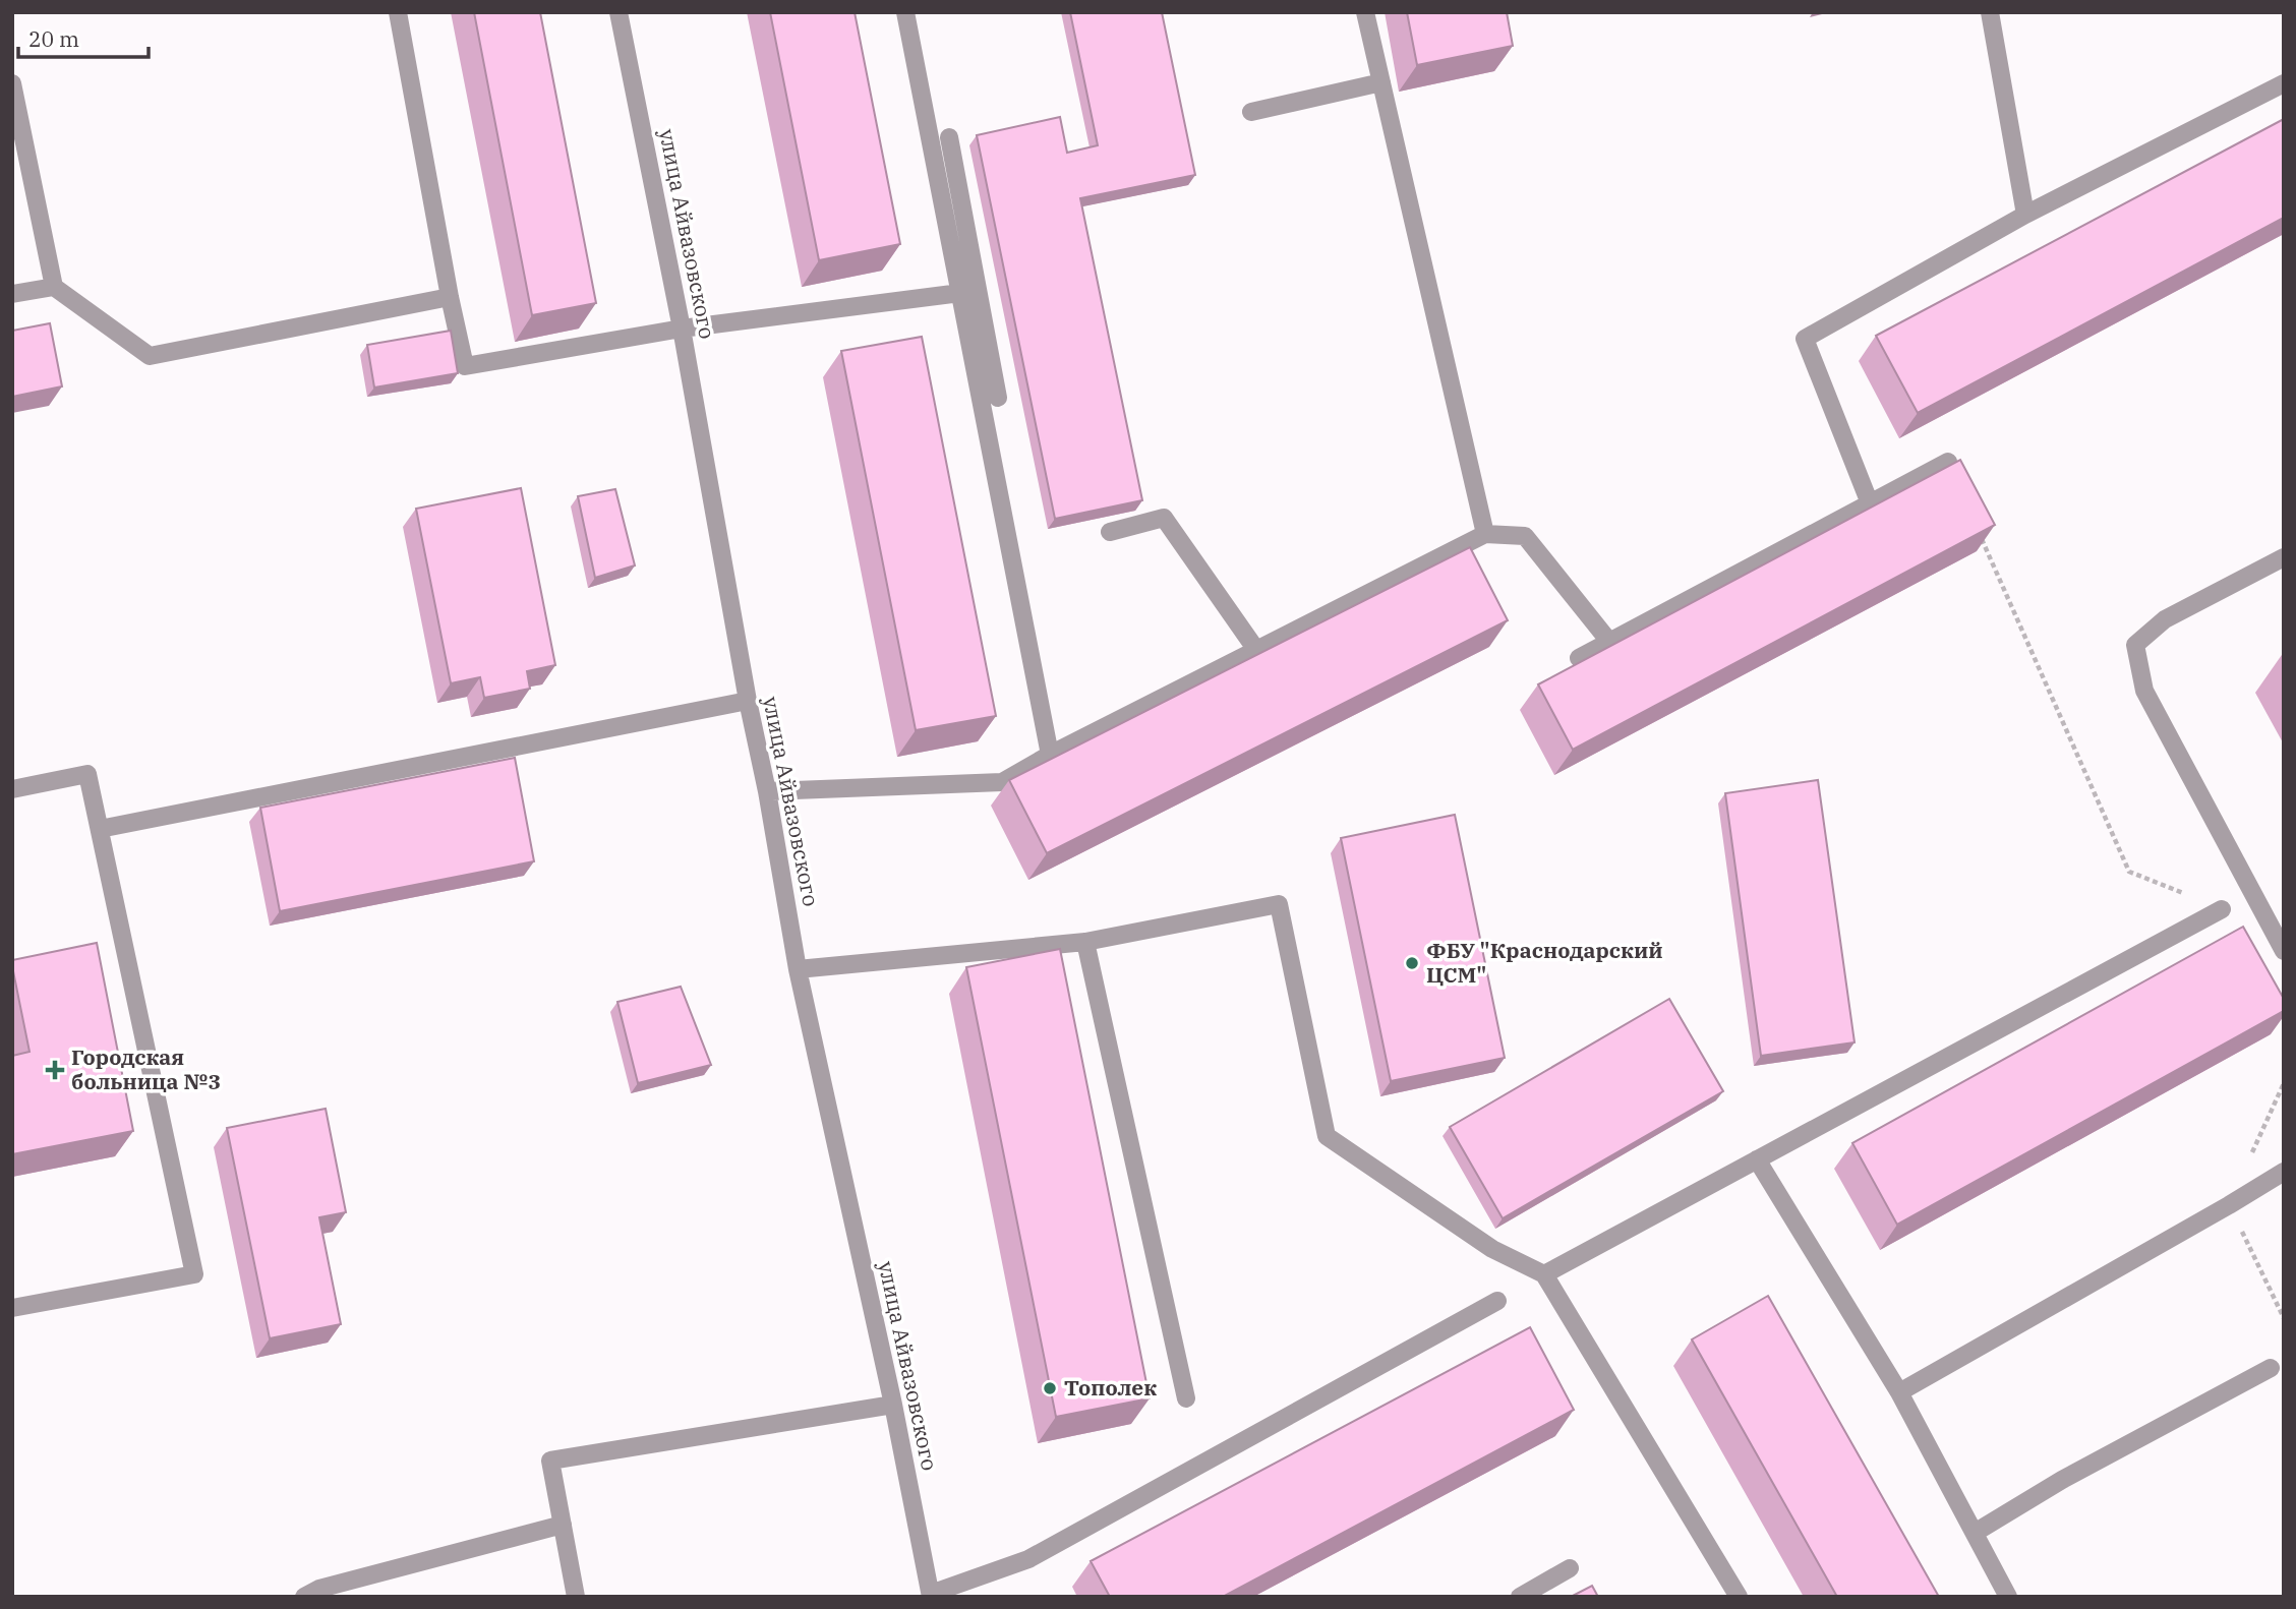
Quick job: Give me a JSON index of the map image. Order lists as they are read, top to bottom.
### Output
{
  "streets": {
    "street": ["улица Айвазовского"]
  },
  "places": {
    "other": ["ФБУ \"Краснодарский ЦСМ\"", "Тополек"],
    "health": ["Городская больница №3"]
  },
  "scale_bar": "20 m"
}
